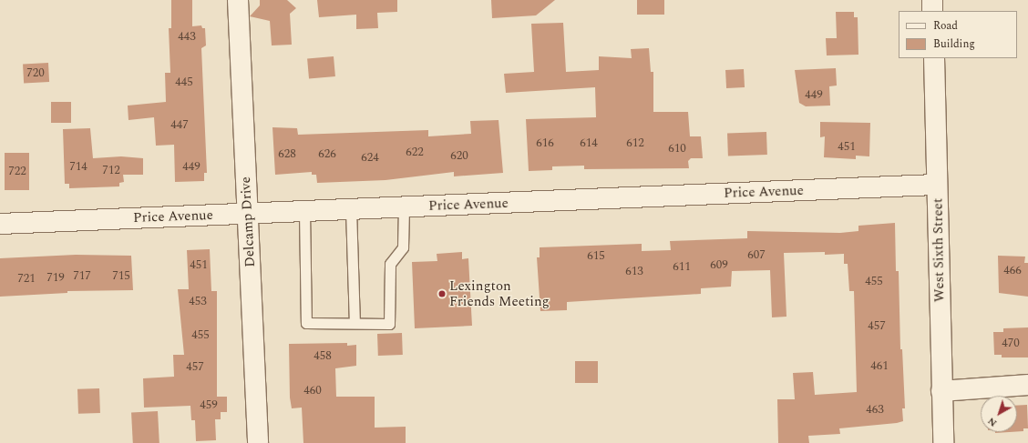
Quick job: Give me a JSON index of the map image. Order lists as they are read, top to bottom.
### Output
{
  "streets": {
    "street": ["Price Avenue", "Delcamp Drive", "West Sixth Street"]
  },
  "crossings": [
    ["Price Avenue", "Delcamp Drive"],
    ["Price Avenue", "West Sixth Street"]
  ],
  "places": ["Lexington Friends Meeting"],
  "house_numbers": [
    "443",
    "720",
    "445",
    "449",
    "447",
    "616",
    "614",
    "612",
    "451",
    "610",
    "622",
    "628",
    "626",
    "620",
    "624",
    "714",
    "449",
    "712",
    "722",
    "607",
    "615",
    "451",
    "609",
    "611",
    "466",
    "613",
    "717",
    "715",
    "719",
    "721",
    "455",
    "453",
    "457",
    "455",
    "470",
    "458",
    "461",
    "457",
    "460",
    "459",
    "463"
  ],
  "legend": ["Road", "Building"],
  "north": "bottom left"
}
